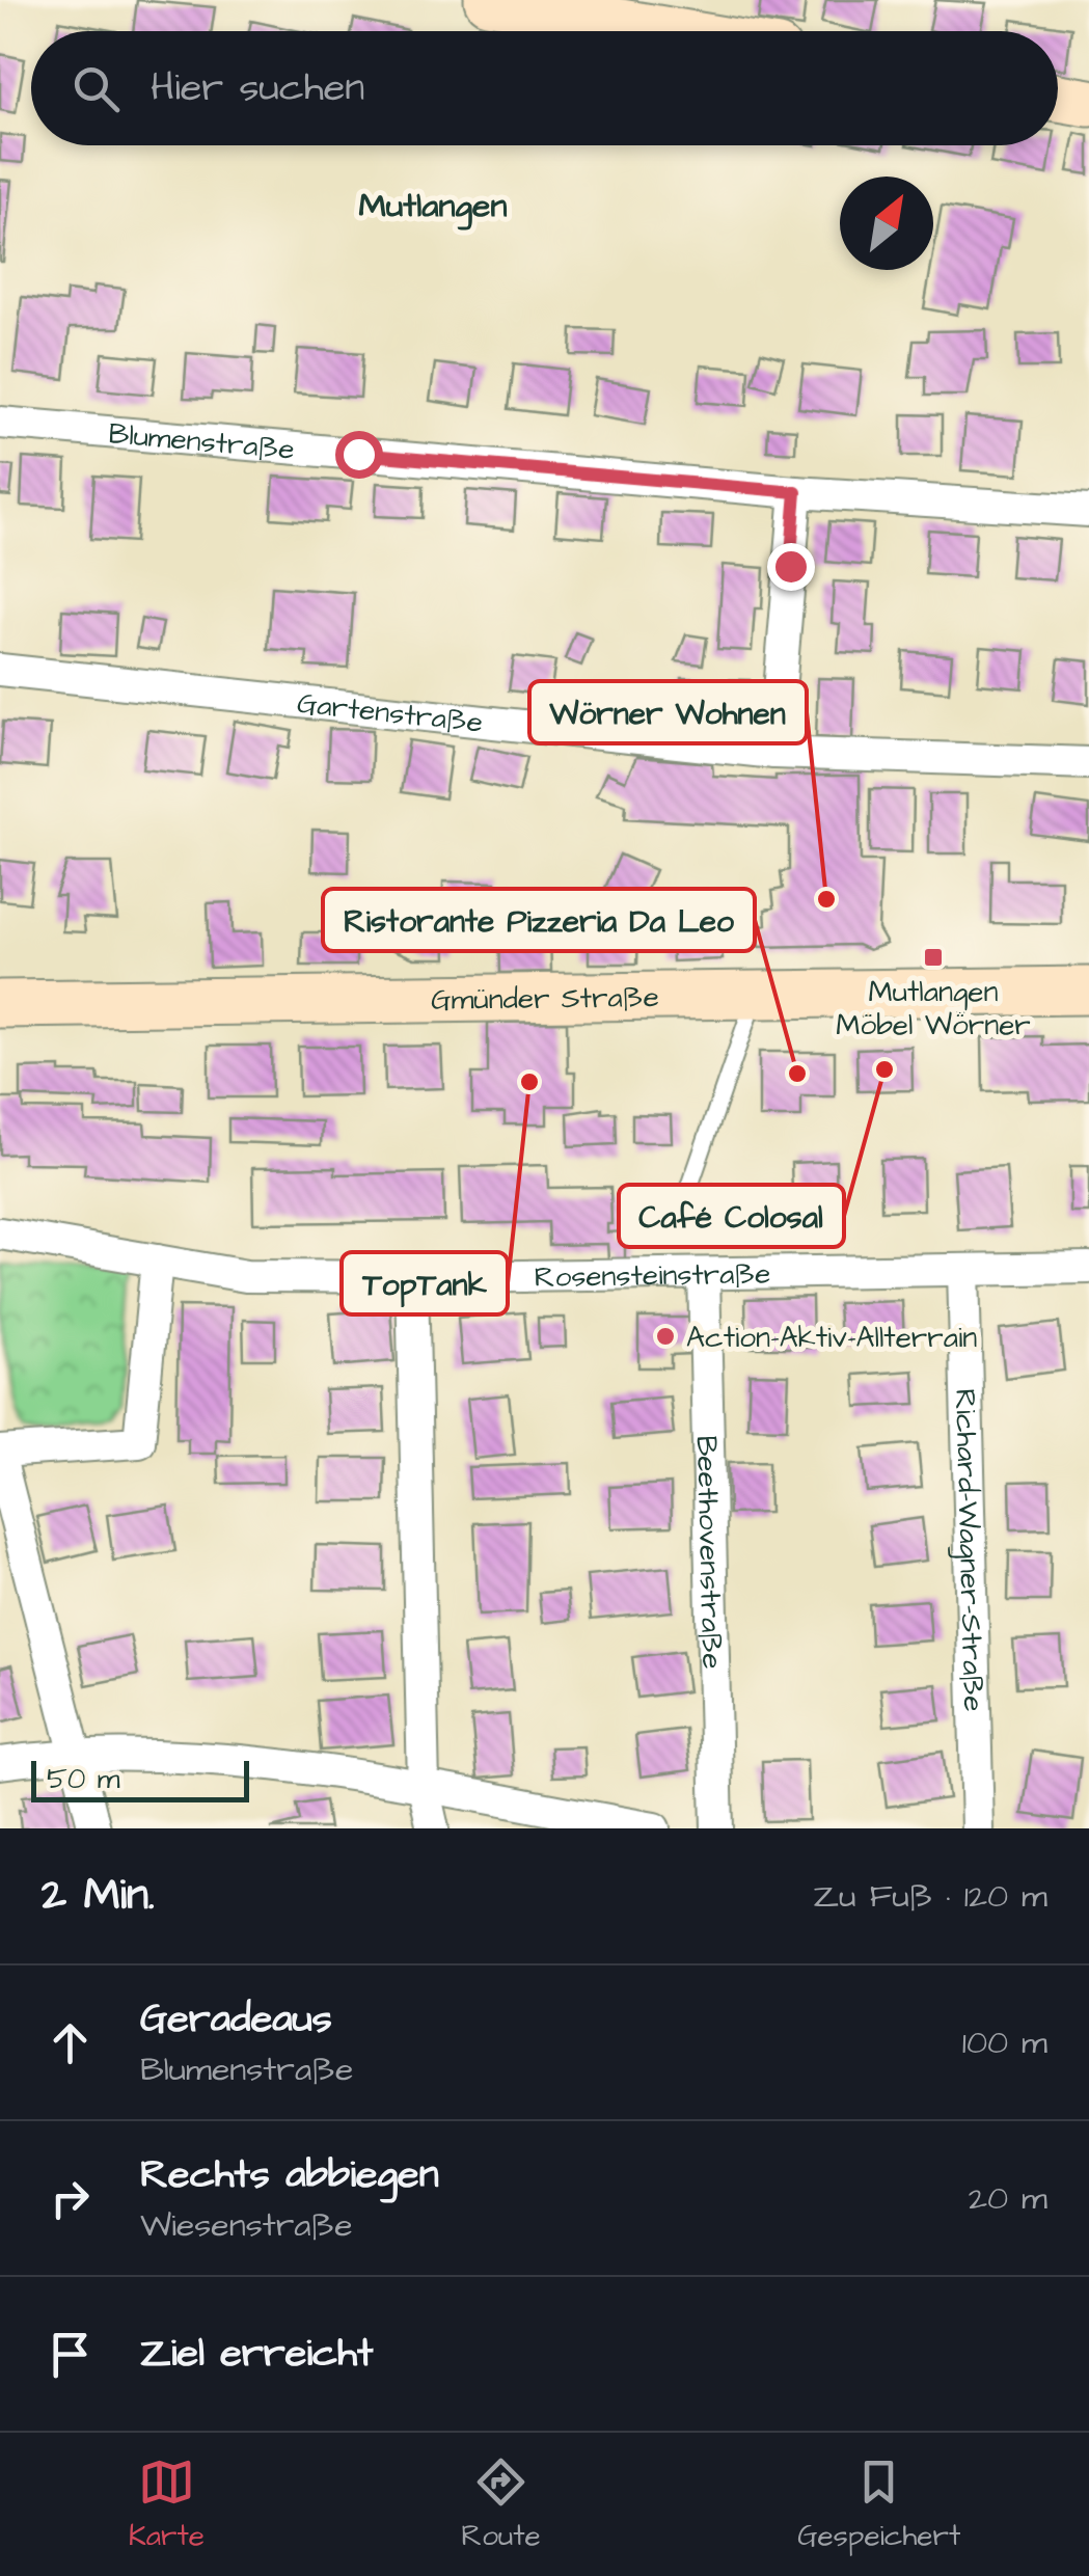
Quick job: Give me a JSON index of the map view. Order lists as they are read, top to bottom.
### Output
{
  "streets": {
    "street": [
      "Blumenstraße",
      "Gartenstraße",
      "Gmünder Straße",
      "Rosensteinstraße",
      "Richard-Wagner-Straße",
      "Beethovenstraße"
    ]
  },
  "crossings": [
    ["Rosensteinstraße", "Richard-Wagner-Straße"],
    ["Rosensteinstraße", "Beethovenstraße"]
  ],
  "districts": ["Mutlangen"],
  "places": {
    "other": [
      "Wörner Wohnen",
      "Café Colosal",
      "Ristorante Pizzeria Da Leo",
      "TopTank",
      "Action-Aktiv-Allterrain"
    ],
    "transit": ["Mutlangen Möbel Wörner"]
  },
  "scale_bar": "50 m",
  "north": "top right",
  "page": {
    "search": "Hier suchen",
    "scale": "50 m",
    "heading": ["2 Min.", "Zu Fuß · 120 m"],
    "list": [
      ["Geradeaus", "Blumenstraße", "100 m"],
      ["Rechts abbiegen", "Wiesenstraße", "20 m"],
      "Ziel erreicht"
    ],
    "nav": ["Karte", "Route", "Gespeichert"]
  }
}
